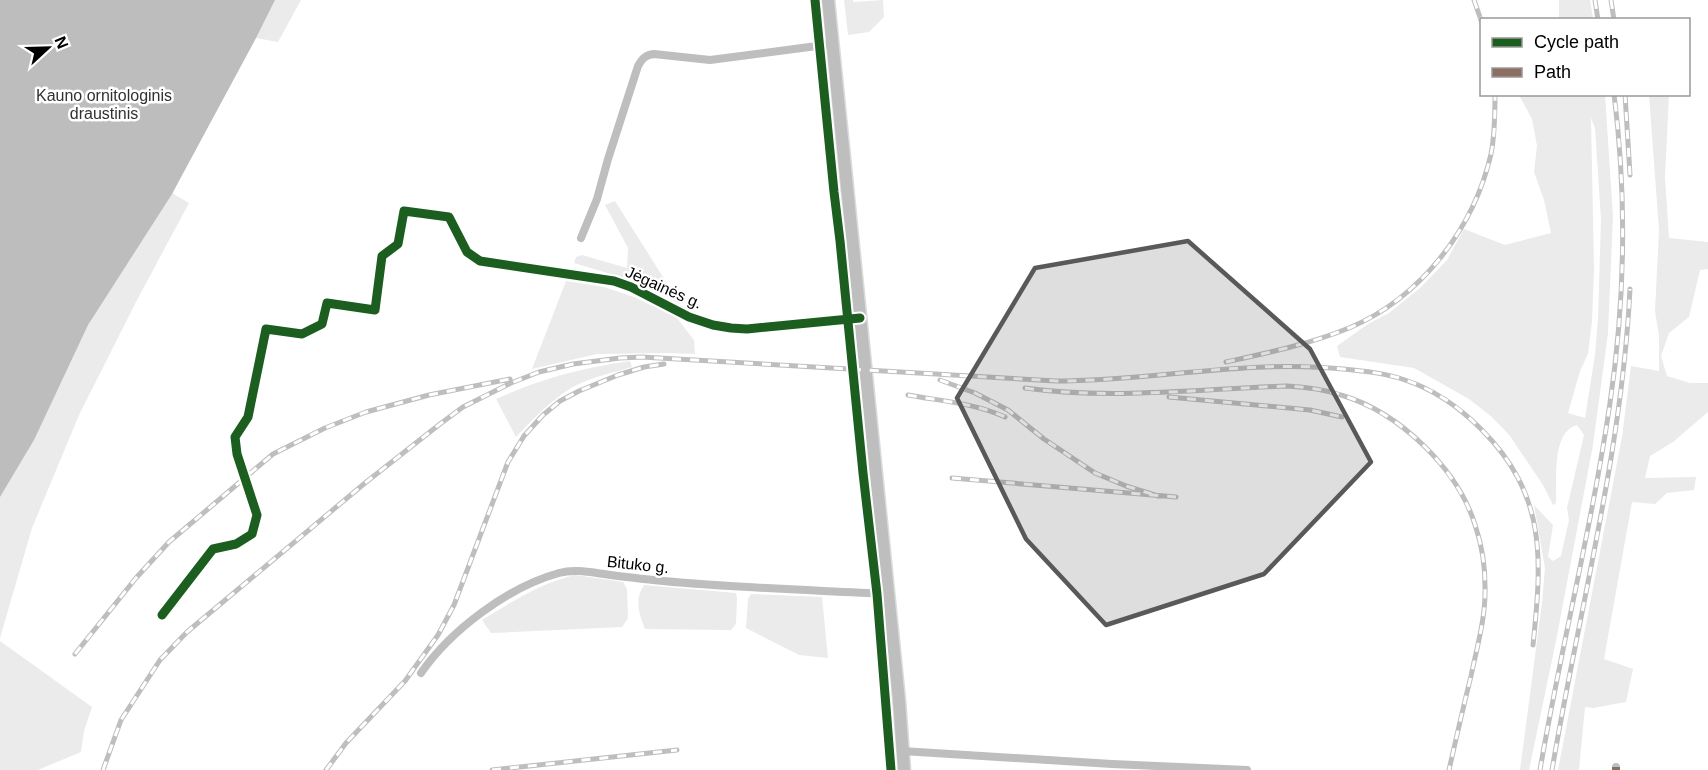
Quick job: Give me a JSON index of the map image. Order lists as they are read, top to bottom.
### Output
{
  "streets": {
    "street": ["Jėgainės g.", "Bituko g."]
  },
  "parks": ["Kauno ornitologinis draustinis"],
  "legend": ["Cycle path", "Path"],
  "north": "right"
}
